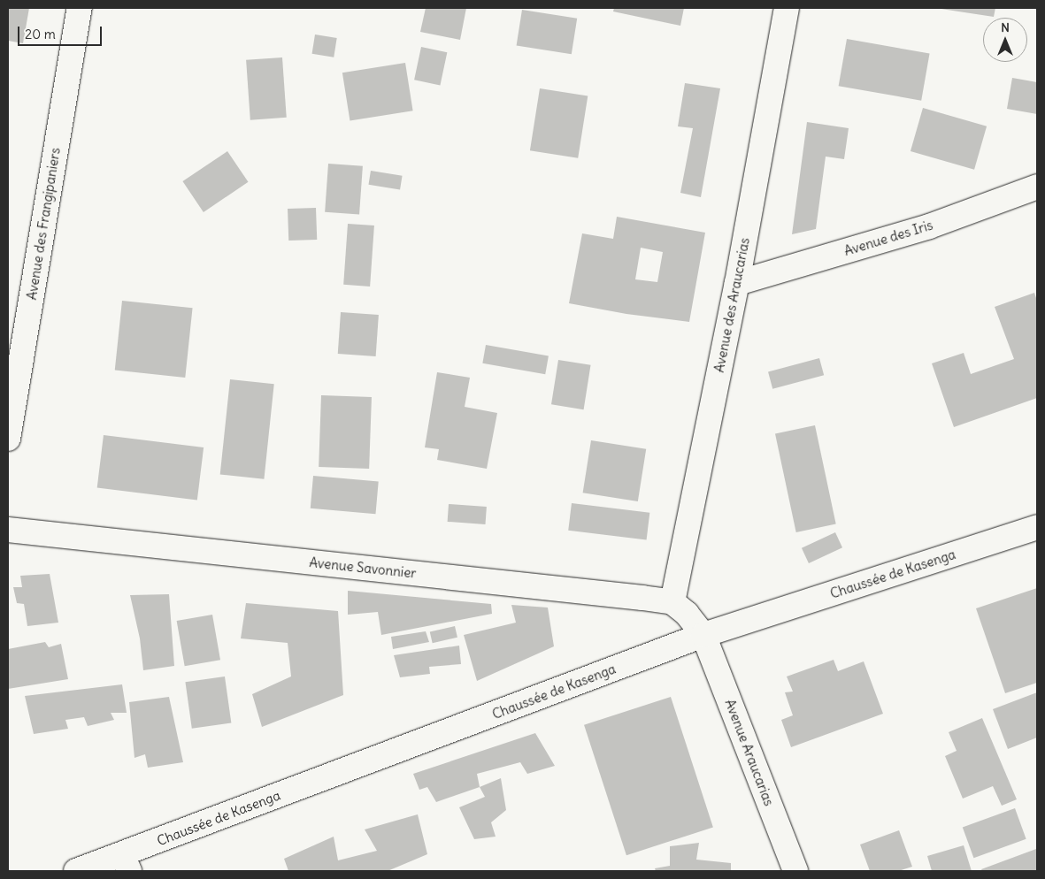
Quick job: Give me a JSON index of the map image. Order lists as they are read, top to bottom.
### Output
{
  "streets": {
    "street": [
      "Avenue des Frangipaniers",
      "Avenue des Iris",
      "Avenue des Araucarias",
      "Avenue Savonnier",
      "Chaussée de Kasenga",
      "Avenue Araucarias"
    ]
  },
  "crossings": [
    ["Avenue des Iris", "Avenue des Araucarias"],
    ["Avenue des Araucarias", "Avenue Savonnier"],
    ["Chaussée de Kasenga", "Avenue Araucarias"]
  ],
  "scale_bar": "20 m",
  "north": "top"
}
